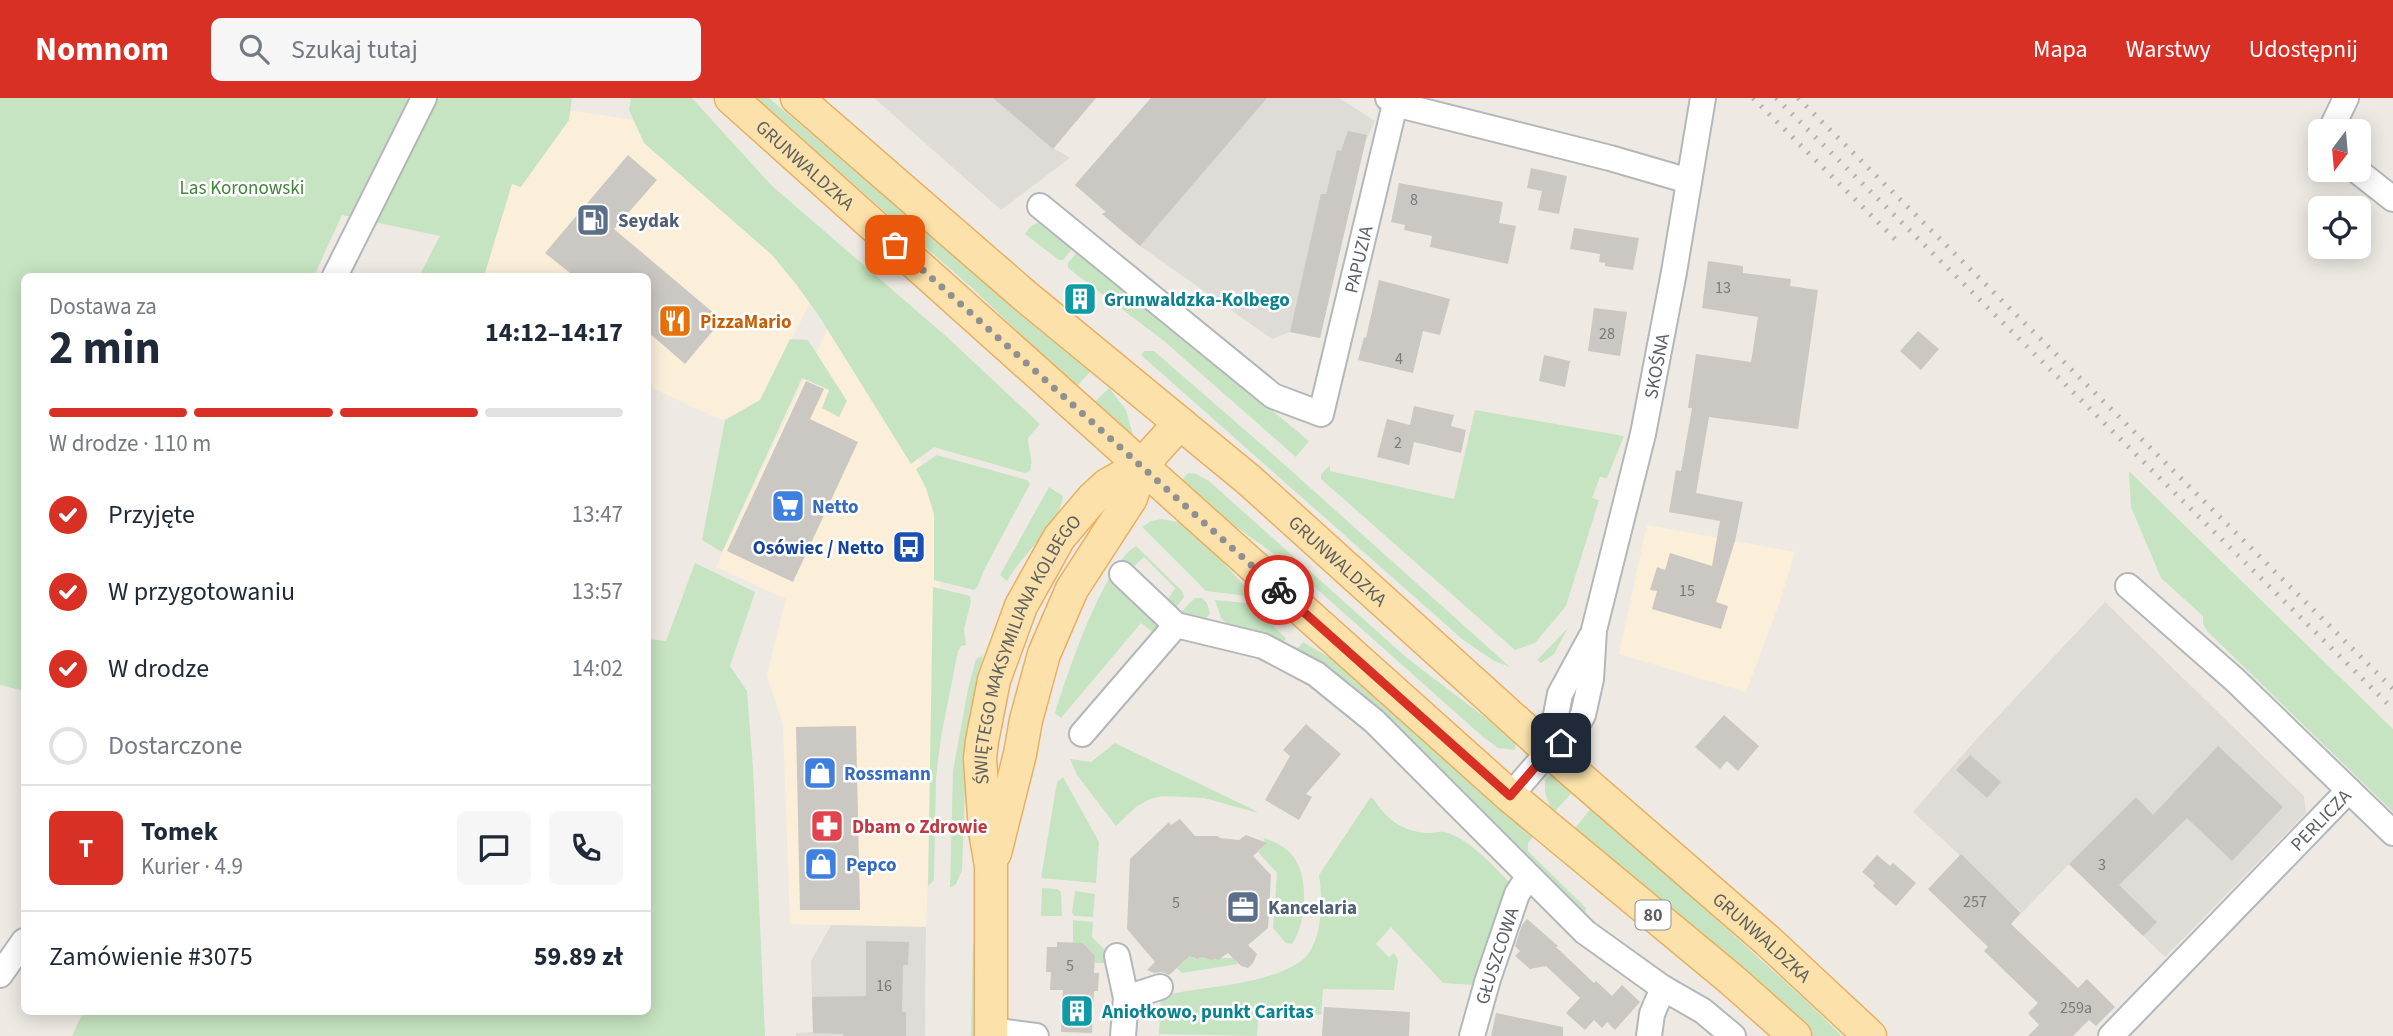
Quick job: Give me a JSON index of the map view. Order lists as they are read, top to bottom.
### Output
{
  "streets": {
    "main road": ["GRUNWALDZKA", "ŚWIĘTEGO MAKSYMILIANA KOLBEGO", "80"],
    "street": [
      "PAPUZIA",
      "SKOŚNA",
      "PERLICZA",
      "GŁUSZCOWA"
    ]
  },
  "crossings": [
    ["GRUNWALDZKA", "SKOŚNA"],
    ["GRUNWALDZKA", "ŚWIĘTEGO MAKSYMILIANA KOLBEGO"],
    ["PAPUZIA", "SKOŚNA"]
  ],
  "parks": ["Las Koronowski"],
  "places": {
    "fuel station": ["Seydak"],
    "building": ["Grunwaldzka-Kolbego", "Aniołkowo, punkt Caritas"],
    "restaurant": ["PizzaMario"],
    "supermarket": ["Netto"],
    "bus stop": ["Osówiec / Netto"],
    "shop": ["Rossmann", "Pepco"],
    "pharmacy": ["Dbam o Zdrowie"],
    "office": ["Kancelaria"]
  },
  "house_numbers": [
    "8",
    "13",
    "28",
    "4",
    "2",
    "15",
    "3",
    "257",
    "5",
    "5",
    "16",
    "259a"
  ],
  "north": "bottom",
  "page": {
    "header": "Nomnom",
    "search": "Szukaj tutaj",
    "nav": ["Mapa", "Warstwy", "Udostępnij"],
    "heading": ["2 min", "Dostawa za", "14:12–14:17"],
    "panel": [
      "Tomek",
      "Kurier · 4.9",
      "Zamówienie #3075",
      "59.89 zł"
    ],
    "bar": "W drodze · 110 m",
    "list": [
      ["Przyjęte", "13:47"],
      ["W przygotowaniu", "13:57"],
      ["W drodze", "14:02"],
      "Dostarczone"
    ],
    "round": "T"
  }
}
